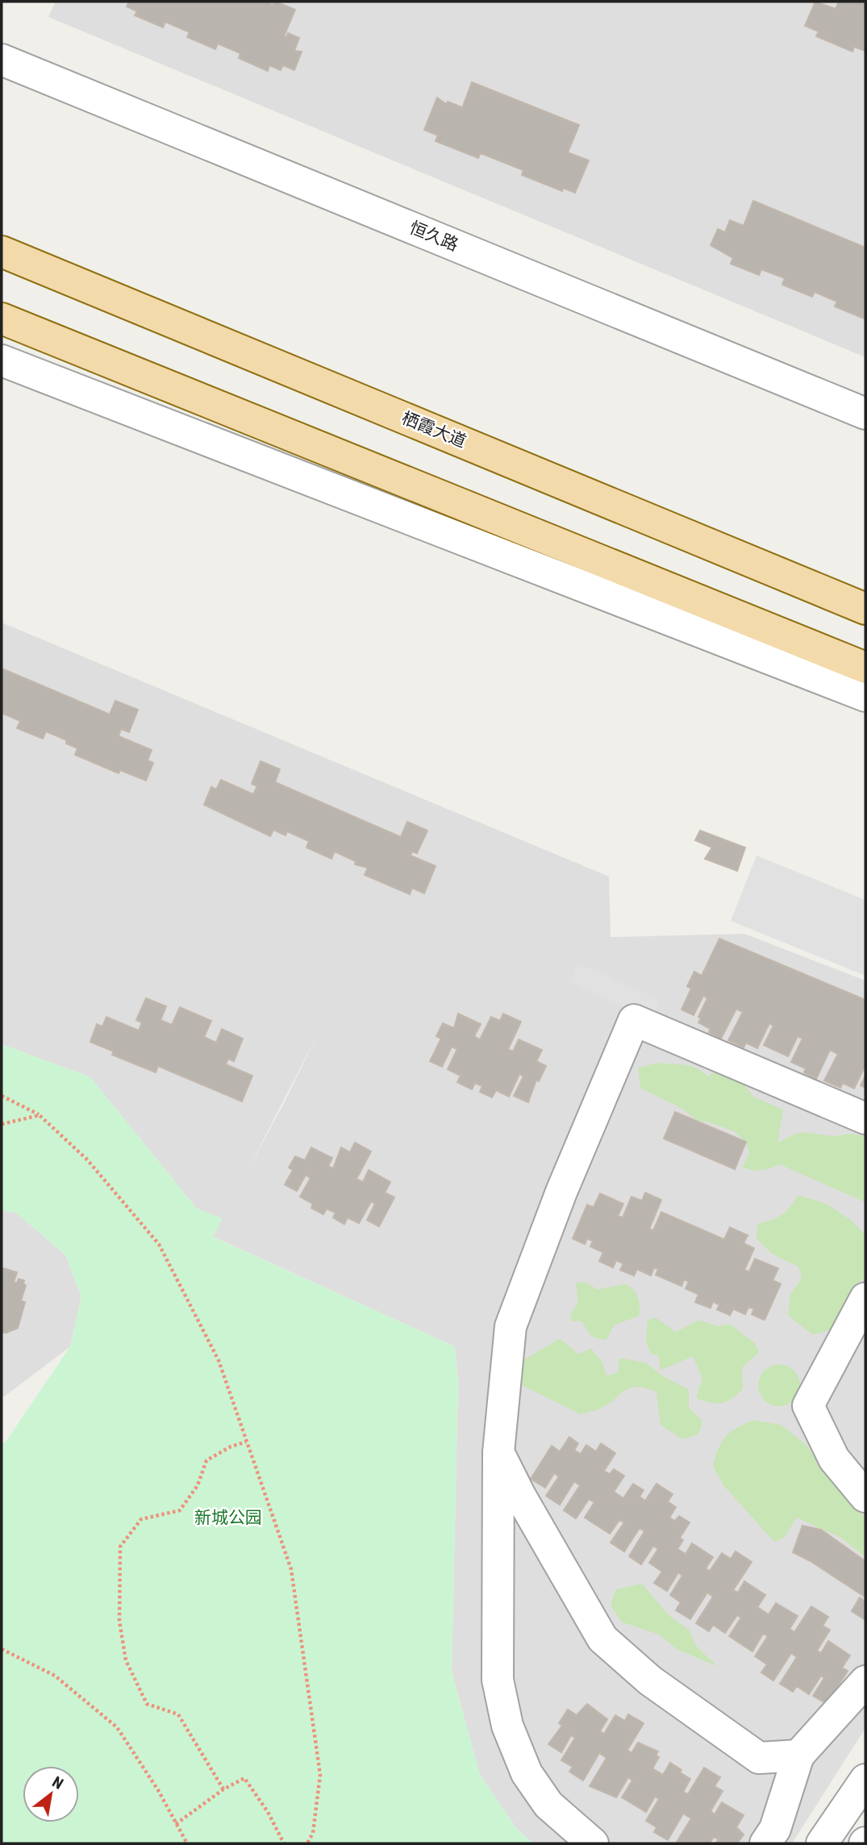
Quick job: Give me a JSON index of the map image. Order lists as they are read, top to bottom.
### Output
{
  "streets": {
    "main road": ["栖霞大道"],
    "street": ["恒久路"]
  },
  "parks": ["新城公园"],
  "north": "top right"
}
